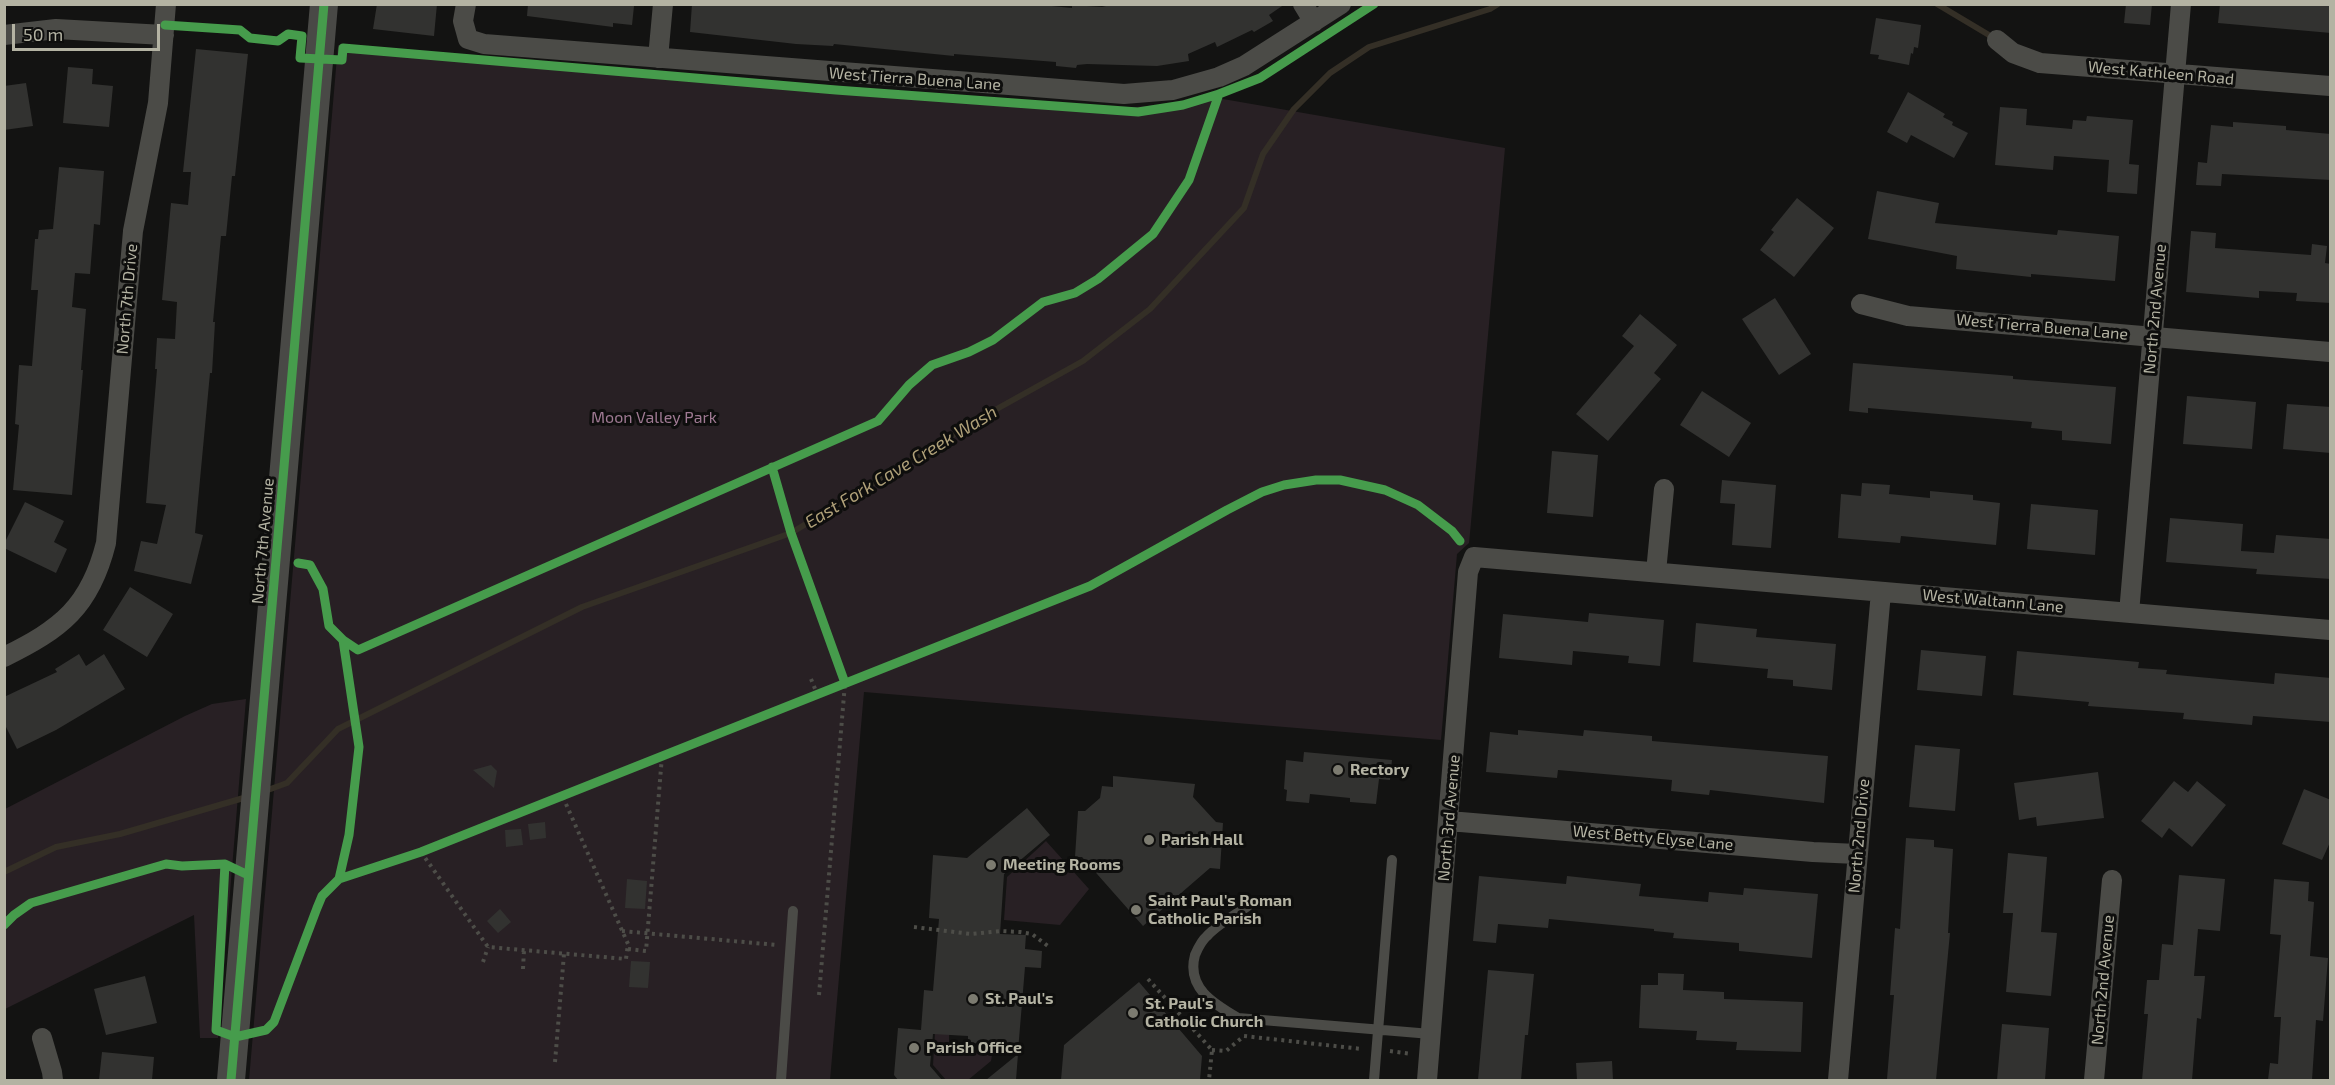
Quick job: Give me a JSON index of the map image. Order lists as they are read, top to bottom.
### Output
{
  "streets": {
    "street": [
      "West Kathleen Road",
      "West Tierra Buena Lane",
      "North 7th Drive",
      "North 2nd Avenue",
      "North 7th Avenue",
      "West Waltann Lane",
      "North 3rd Avenue",
      "North 2nd Drive",
      "West Betty Elyse Lane"
    ]
  },
  "crossings": [
    ["West Kathleen Road", "North 2nd Avenue"],
    ["West Tierra Buena Lane", "North 2nd Avenue"],
    ["North 2nd Avenue", "West Waltann Lane"],
    ["West Waltann Lane", "North 3rd Avenue"],
    ["West Waltann Lane", "North 2nd Drive"],
    ["North 3rd Avenue", "West Betty Elyse Lane"],
    ["North 2nd Drive", "West Betty Elyse Lane"]
  ],
  "water": ["East Fork Cave Creek Wash"],
  "parks": ["Moon Valley Park"],
  "places": [
    "Rectory",
    "Parish Hall",
    "Meeting Rooms",
    "Saint Paul's Roman Catholic Parish",
    "St. Paul's",
    "St. Paul's Catholic Church",
    "Parish Office"
  ],
  "scale_bar": "50 m"
}
